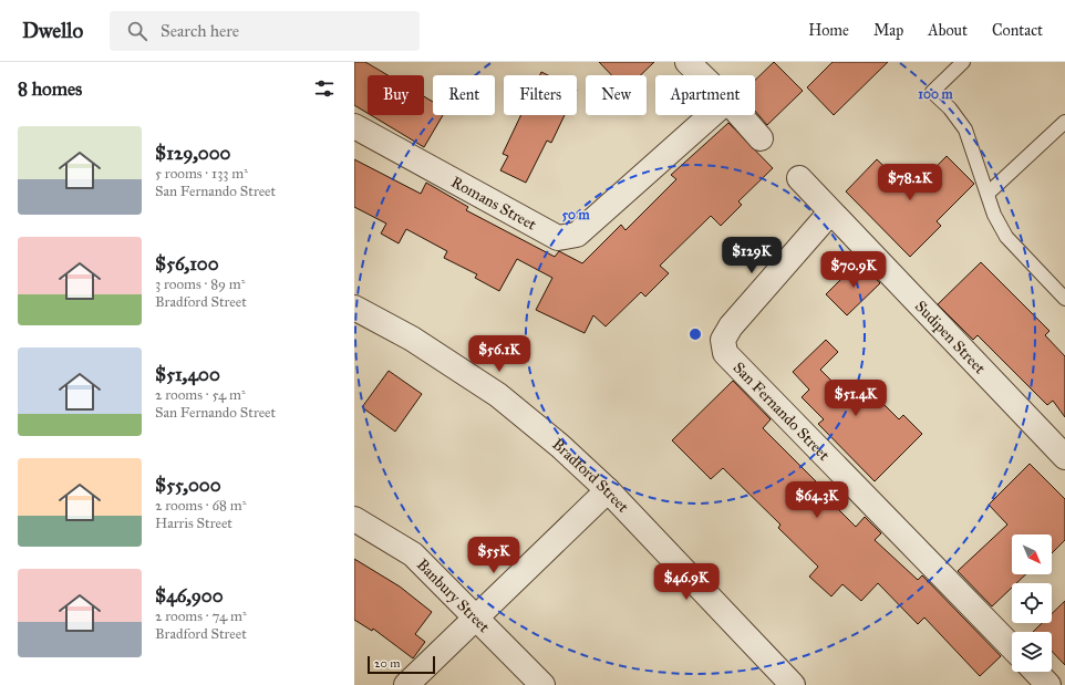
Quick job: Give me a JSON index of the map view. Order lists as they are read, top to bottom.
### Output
{
  "streets": {
    "street": [
      "Romans Street",
      "Sudipen Street",
      "San Fernando Street",
      "Bradford Street",
      "Banbury Street"
    ]
  },
  "crossings": [
    ["Sudipen Street", "San Fernando Street"]
  ],
  "scale_bar": "20 m",
  "north": "bottom right",
  "page": {
    "header": "Dwello",
    "search": "Search here",
    "nav": [
      "Home",
      "Map",
      "About",
      "Contact"
    ],
    "heading": "8 homes",
    "chip": [
      "Buy",
      "Rent",
      "Filters",
      "New",
      "Apartment"
    ],
    "list": [
      {
        "name": "$129,000",
        "note": "5 rooms · 133 m² · San Fernando Street"
      },
      {
        "name": "$56,100",
        "note": "3 rooms · 89 m² · Bradford Street"
      },
      {
        "name": "$51,400",
        "note": "2 rooms · 54 m² · San Fernando Street"
      },
      {
        "name": "$55,000",
        "note": "2 rooms · 68 m² · Harris Street"
      },
      {
        "name": "$46,900",
        "note": "2 rooms · 74 m² · Bradford Street"
      }
    ],
    "price": [
      "$78.2K",
      "$129K",
      "$70.9K",
      "$56.1K",
      "$51.4K",
      "$64.3K",
      "$55K",
      "$46.9K"
    ],
    "scale": "20 m"
  },
  "rings": ["100 m", "50 m"]
}
